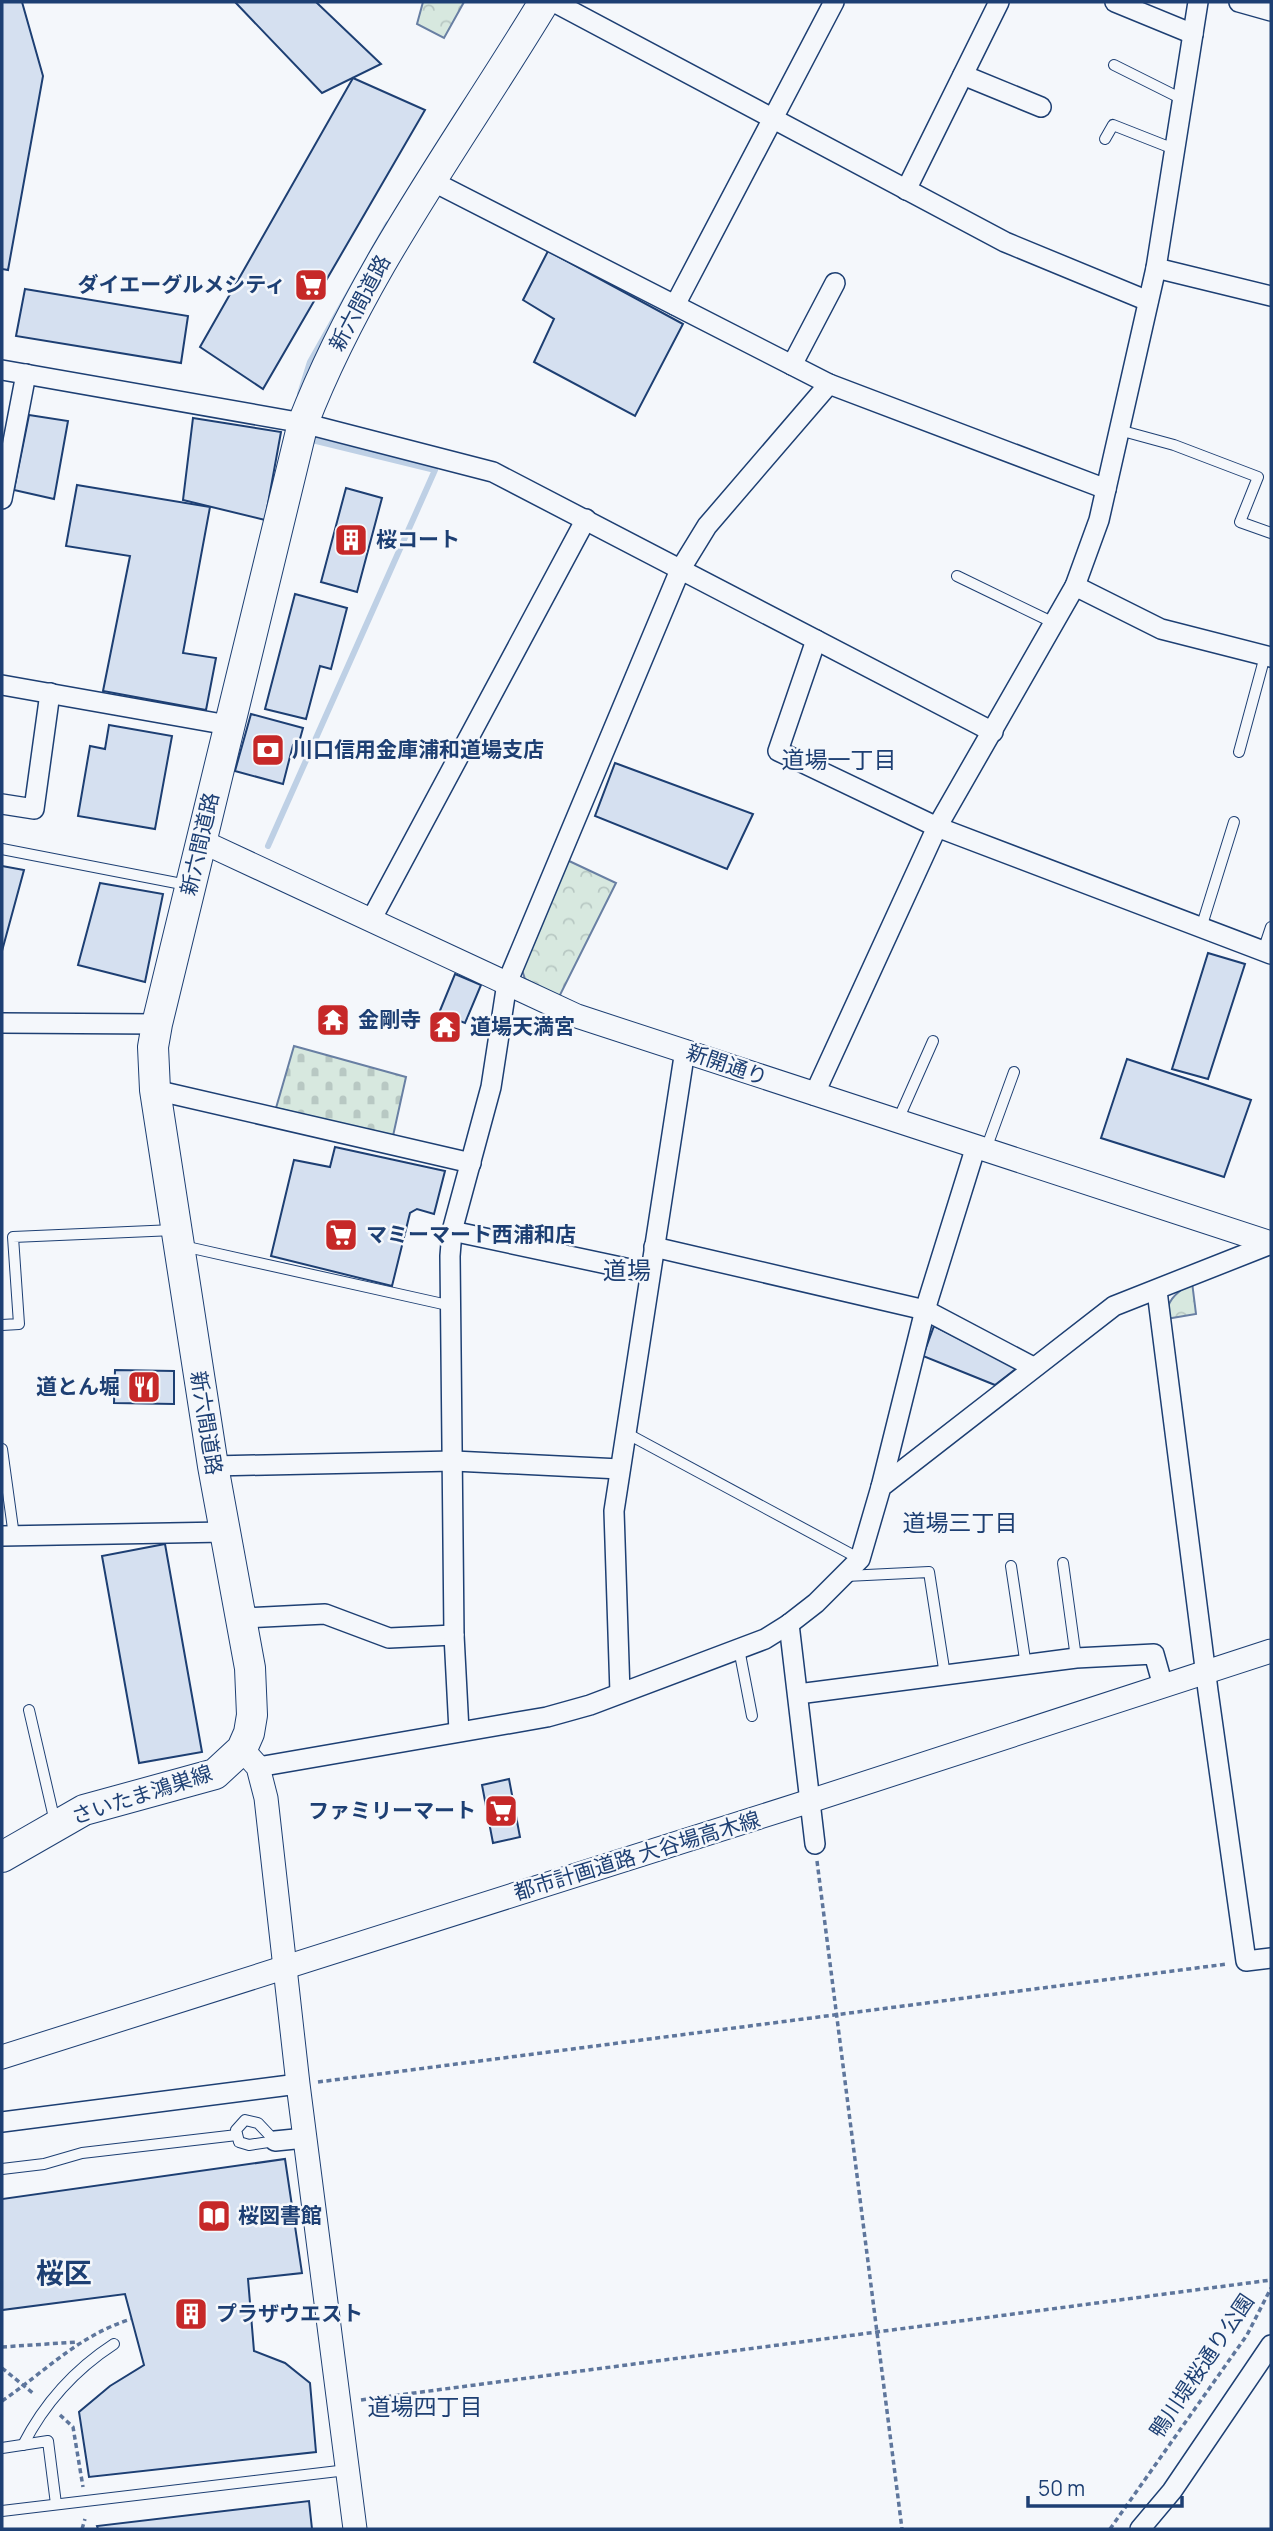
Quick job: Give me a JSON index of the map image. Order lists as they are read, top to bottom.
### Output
{
  "streets": {
    "main road": ["新六間道路", "さいたま鴻巣線"],
    "street": ["新開通り", "都市計画道路 大谷場高木線"],
    "path": ["鴨川堤桜通り公園"]
  },
  "crossings": [
    ["新六間道路", "新開通り"],
    ["新六間道路", "さいたま鴻巣線"]
  ],
  "districts": [
    "道場一丁目",
    "道場",
    "道場三丁目",
    "桜区",
    "道場四丁目"
  ],
  "places": {
    "supermarket": ["ダイエーグルメシティ", "マミーマート西浦和店", "ファミリーマート"],
    "building": ["桜コート", "プラザウエスト"],
    "bank": ["川口信用金庫浦和道場支店"],
    "temple": ["金剛寺", "道場天満宮"],
    "restaurant": ["道とん堀"],
    "library": ["桜図書館"]
  },
  "scale_bar": "50 m"
}
